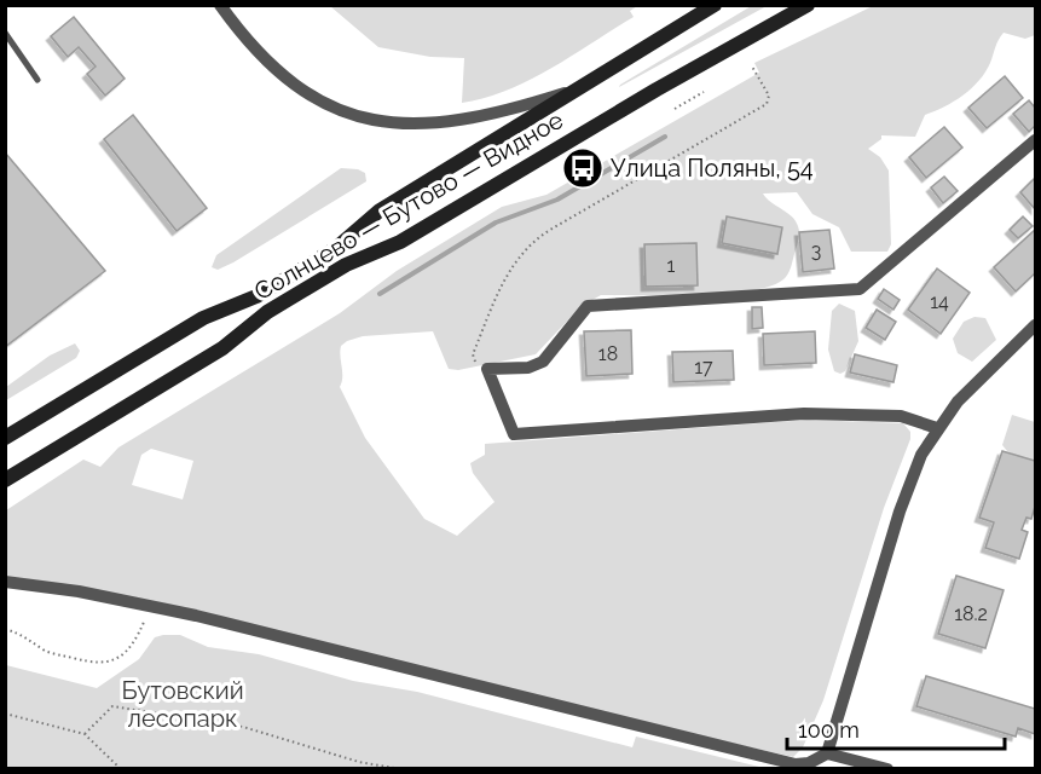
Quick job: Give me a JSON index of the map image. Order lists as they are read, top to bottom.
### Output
{
  "streets": {
    "main road": ["Солнцево — Бутово — Видное"]
  },
  "parks": ["Бутовский лесопарк"],
  "places": {
    "bus stop": ["Улица Поляны, 54"]
  },
  "house_numbers": [
    "3",
    "1",
    "14",
    "18",
    "17",
    "18.2"
  ],
  "scale_bar": "100 m"
}
